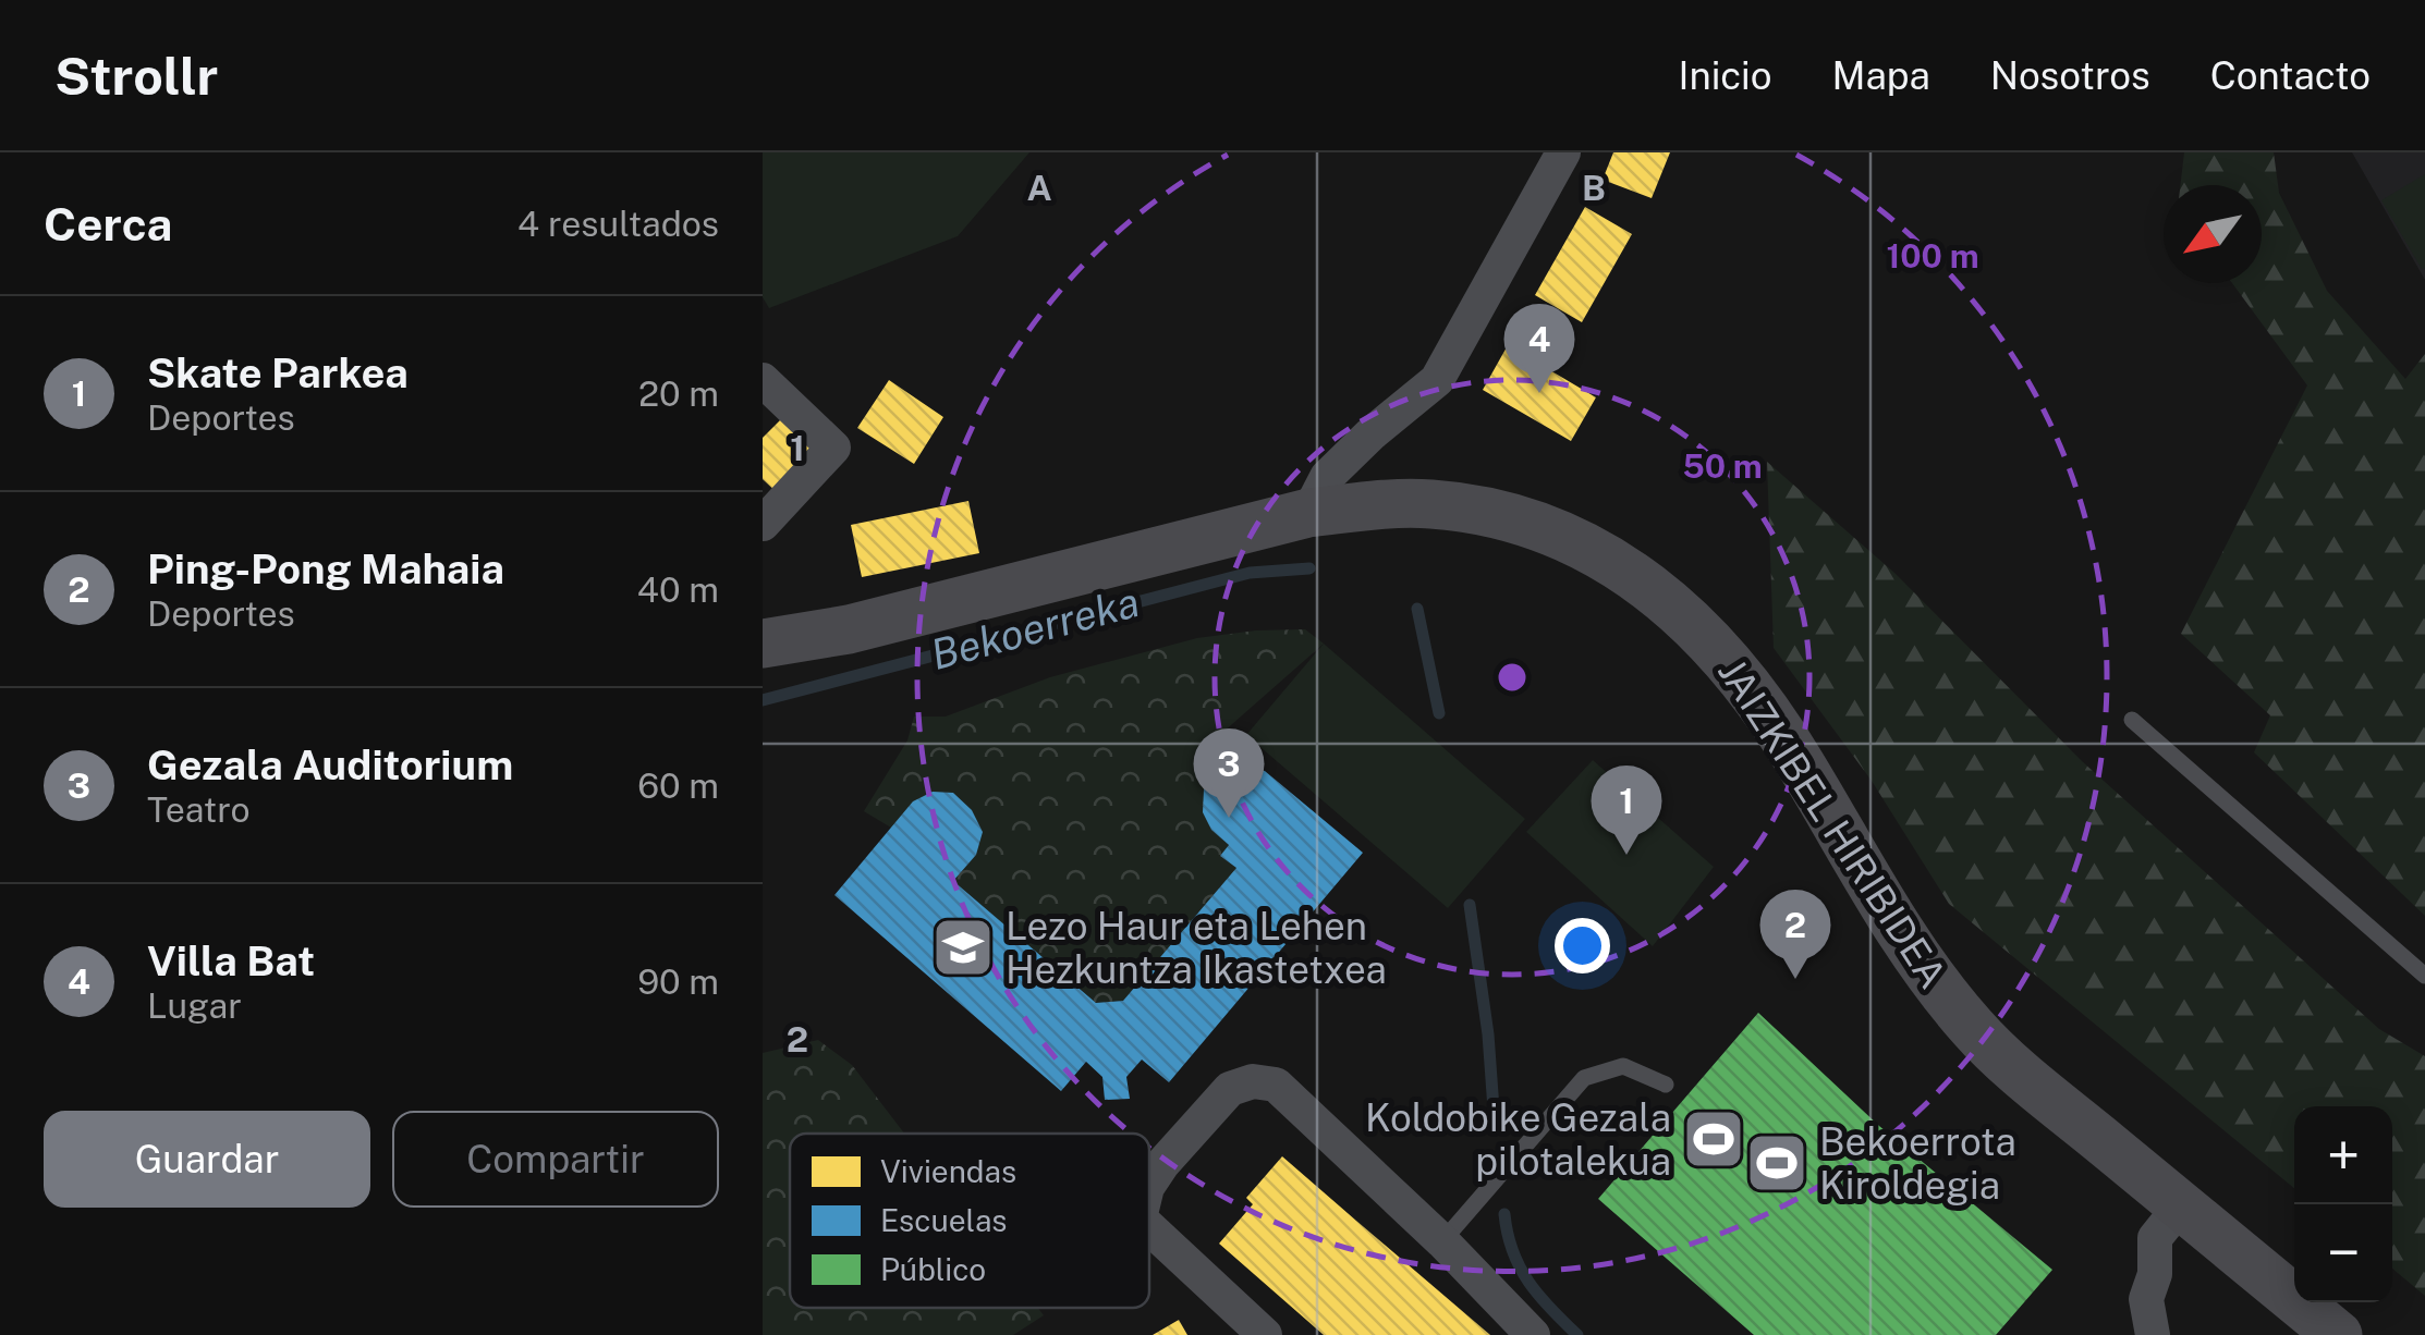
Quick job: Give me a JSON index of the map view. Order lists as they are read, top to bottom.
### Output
{
  "streets": {
    "main road": ["JAIZKIBEL HIRIBIDEA"]
  },
  "water": ["Bekoerreka"],
  "places": {
    "school or university": ["Lezo Haur eta Lehen Hezkuntza Ikastetxea"],
    "sports": ["Koldobike Gezala pilotalekua", "Bekoerrota Kiroldegia"]
  },
  "legend": ["Viviendas", "Escuelas", "Público"],
  "north": "bottom left",
  "page": {
    "header": "Strollr",
    "nav": [
      "Inicio",
      "Mapa",
      "Nosotros",
      "Contacto"
    ],
    "heading": ["Cerca", "4 resultados"],
    "list": [
      {
        "mark": "1",
        "name": "Skate Parkea",
        "note": "Deportes",
        "value": "20 m"
      },
      {
        "mark": "2",
        "name": "Ping-Pong Mahaia",
        "note": "Deportes",
        "value": "40 m"
      },
      {
        "mark": "3",
        "name": "Gezala Auditorium",
        "note": "Teatro",
        "value": "60 m"
      },
      {
        "mark": "4",
        "name": "Villa Bat",
        "note": "Lugar",
        "value": "90 m"
      }
    ],
    "pins": [
      "4",
      "3",
      "1",
      "2"
    ],
    "buttons": ["Guardar", "Compartir"],
    "map_buttons": ["+", "−"]
  },
  "grid": {
    "columns": ["A", "B"],
    "rows": ["1", "2"]
  },
  "rings": ["100 m", "50 m"]
}
